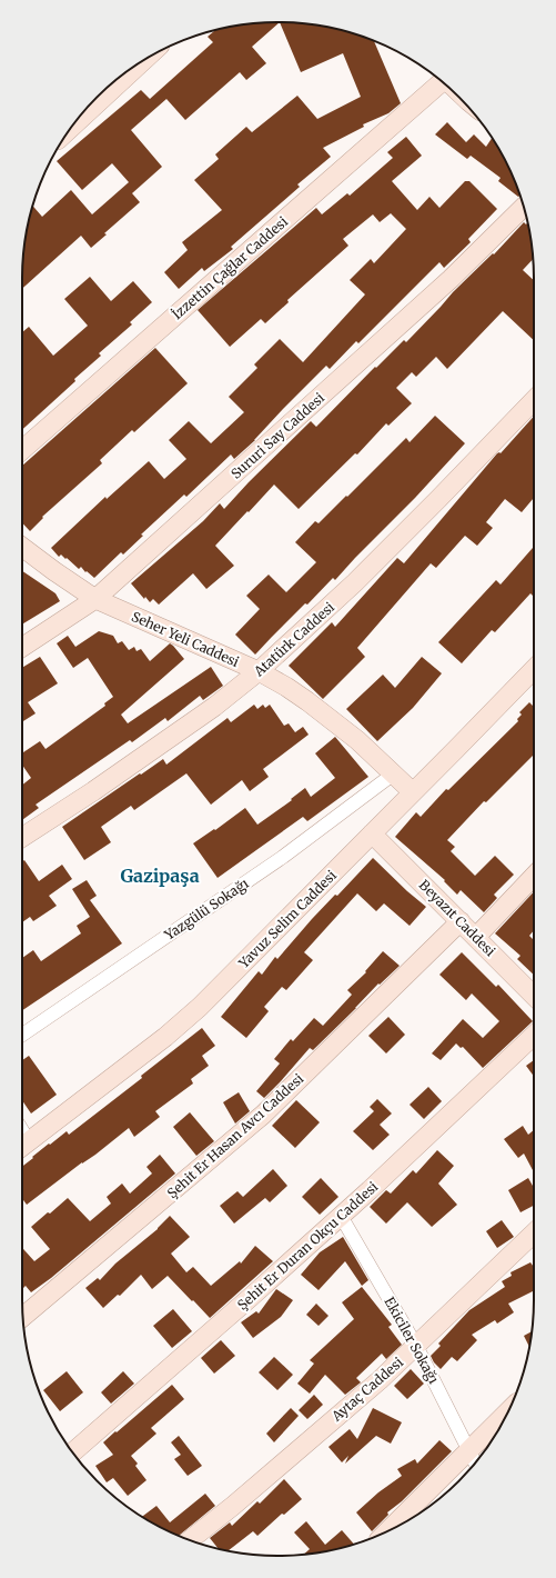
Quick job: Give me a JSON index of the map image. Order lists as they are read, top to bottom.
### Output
{
  "streets": {
    "street": [
      "İzzettin Çağlar Caddesi",
      "Sururi Say Caddesi",
      "Seher Yeli Caddesi",
      "Atatürk Caddesi",
      "Yazgülü Sokağı",
      "Beyazıt Caddesi",
      "Yavuz Selim Caddesi",
      "Şehit Er Hasan Avcı Caddesi",
      "Şehit Er Duran Okçu Caddesi",
      "Ekiciler Sokağı",
      "Aytaç Caddesi"
    ]
  },
  "crossings": [
    ["Sururi Say Caddesi", "Seher Yeli Caddesi"],
    ["Seher Yeli Caddesi", "Atatürk Caddesi"],
    ["Seher Yeli Caddesi", "Yazgülü Sokağı"],
    ["Seher Yeli Caddesi", "Yavuz Selim Caddesi"],
    ["Beyazıt Caddesi", "Yavuz Selim Caddesi"],
    ["Beyazıt Caddesi", "Şehit Er Hasan Avcı Caddesi"],
    ["Şehit Er Duran Okçu Caddesi", "Ekiciler Sokağı"],
    ["Ekiciler Sokağı", "Aytaç Caddesi"]
  ],
  "districts": ["Gazipaşa"]
}
